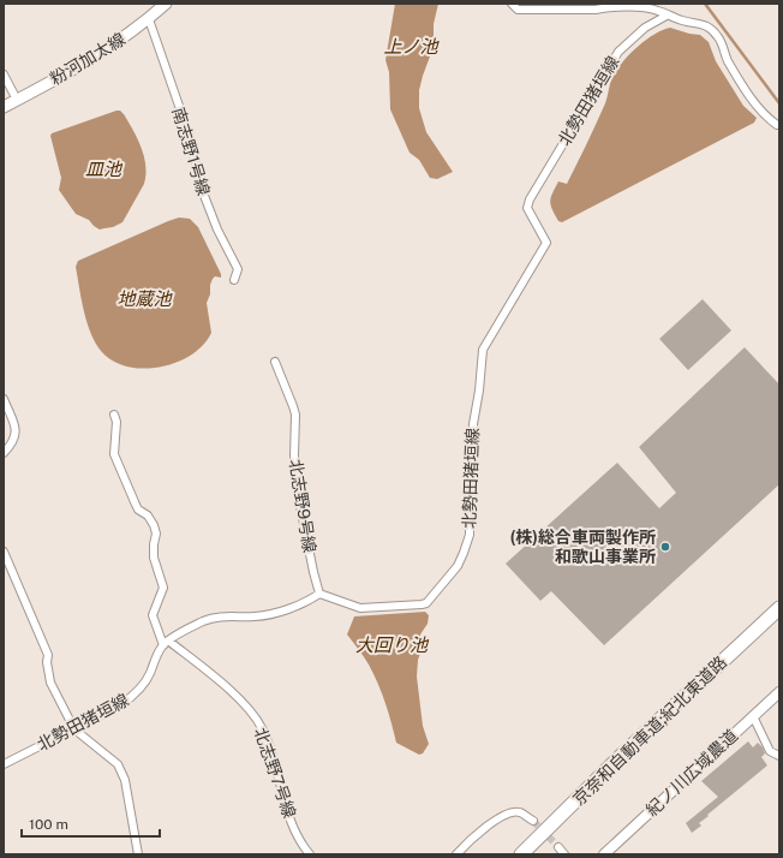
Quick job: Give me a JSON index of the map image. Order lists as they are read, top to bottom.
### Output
{
  "streets": {
    "highway": ["京奈和自動車道;紀北東道路"],
    "main road": ["粉河加太線"],
    "street": [
      "北勢田猪垣線",
      "南志野1号線",
      "北志野9号線",
      "北志野7号線",
      "紀ノ川広域農道"
    ]
  },
  "crossings": [
    ["粉河加太線", "南志野1号線"],
    ["北勢田猪垣線", "北志野9号線"],
    ["北勢田猪垣線", "北志野7号線"]
  ],
  "water": [
    "上ノ池",
    "皿池",
    "地蔵池",
    "大回り池"
  ],
  "places": ["(株)総合車両製作所 和歌山事業所"],
  "scale_bar": "100 m"
}
